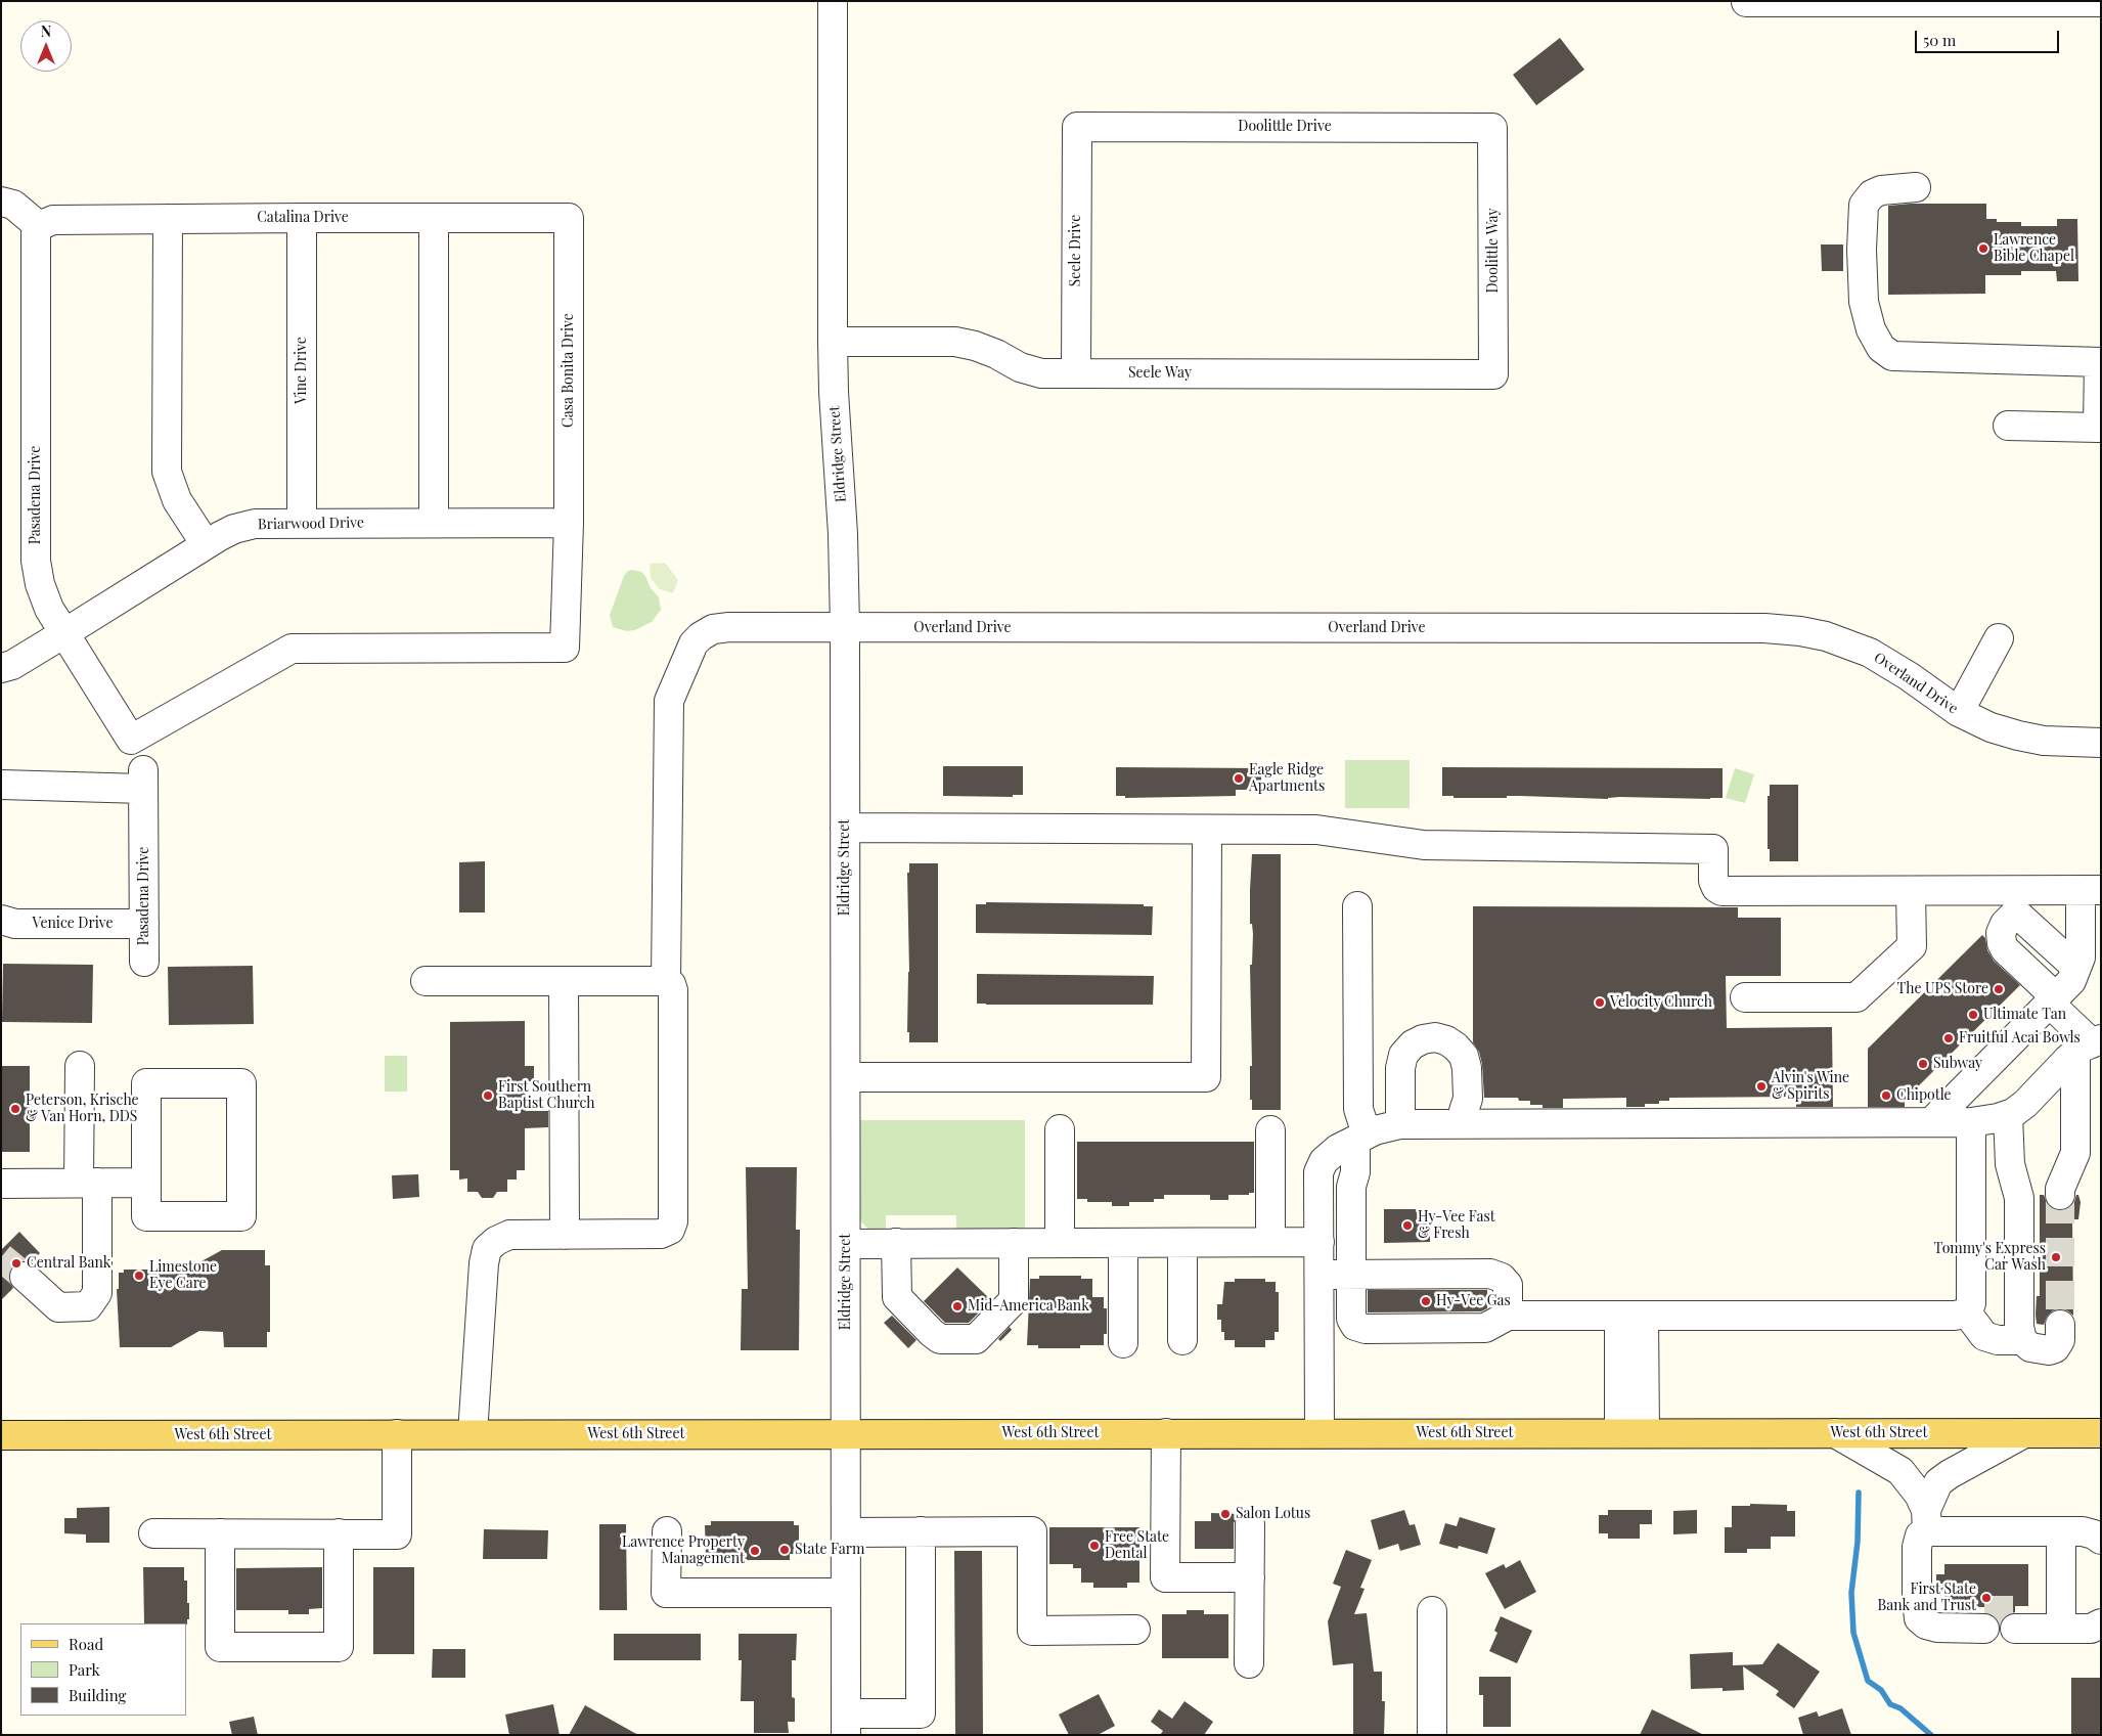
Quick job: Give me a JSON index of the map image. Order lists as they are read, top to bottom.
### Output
{
  "streets": {
    "main road": ["West 6th Street"],
    "street": [
      "Doolittle Drive",
      "Catalina Drive",
      "Seele Drive",
      "Doolittle Way",
      "Vine Drive",
      "Casa Bonita Drive",
      "Seele Way",
      "Eldridge Street",
      "Pasadena Drive",
      "Briarwood Drive",
      "Overland Drive",
      "Venice Drive"
    ]
  },
  "crossings": [
    ["Doolittle Drive", "Seele Drive"],
    ["Doolittle Drive", "Doolittle Way"],
    ["Catalina Drive", "Vine Drive"],
    ["Catalina Drive", "Casa Bonita Drive"],
    ["Catalina Drive", "Pasadena Drive"],
    ["Seele Drive", "Seele Way"],
    ["Doolittle Way", "Seele Way"],
    ["Vine Drive", "Briarwood Drive"],
    ["Casa Bonita Drive", "Pasadena Drive"],
    ["Casa Bonita Drive", "Briarwood Drive"],
    ["Seele Way", "Eldridge Street"],
    ["Eldridge Street", "Overland Drive"],
    ["Eldridge Street", "West 6th Street"],
    ["Pasadena Drive", "Briarwood Drive"],
    ["Pasadena Drive", "Venice Drive"]
  ],
  "places": [
    "Lawrence Bible Chapel",
    "Eagle Ridge Apartments",
    "The UPS Store",
    "Velocity Church",
    "Ultimate Tan",
    "Fruitful Acai Bowls",
    "Subway",
    "Alvin's Wine & Spirits",
    "First Southern Baptist Church",
    "Chipotle",
    "Peterson, Krische & Van Horn, DDS",
    "Hy-Vee Fast & Fresh",
    "Tommy's Express Car Wash",
    "Central Bank",
    "Limestone Eye Care",
    "Hy-Vee Gas",
    "Mid-America Bank",
    "Salon Lotus",
    "Free State Dental",
    "State Farm",
    "Lawrence Property Management",
    "First State Bank and Trust"
  ],
  "legend": ["Road", "Park", "Building"],
  "scale_bar": "50 m",
  "north": "top"
}
